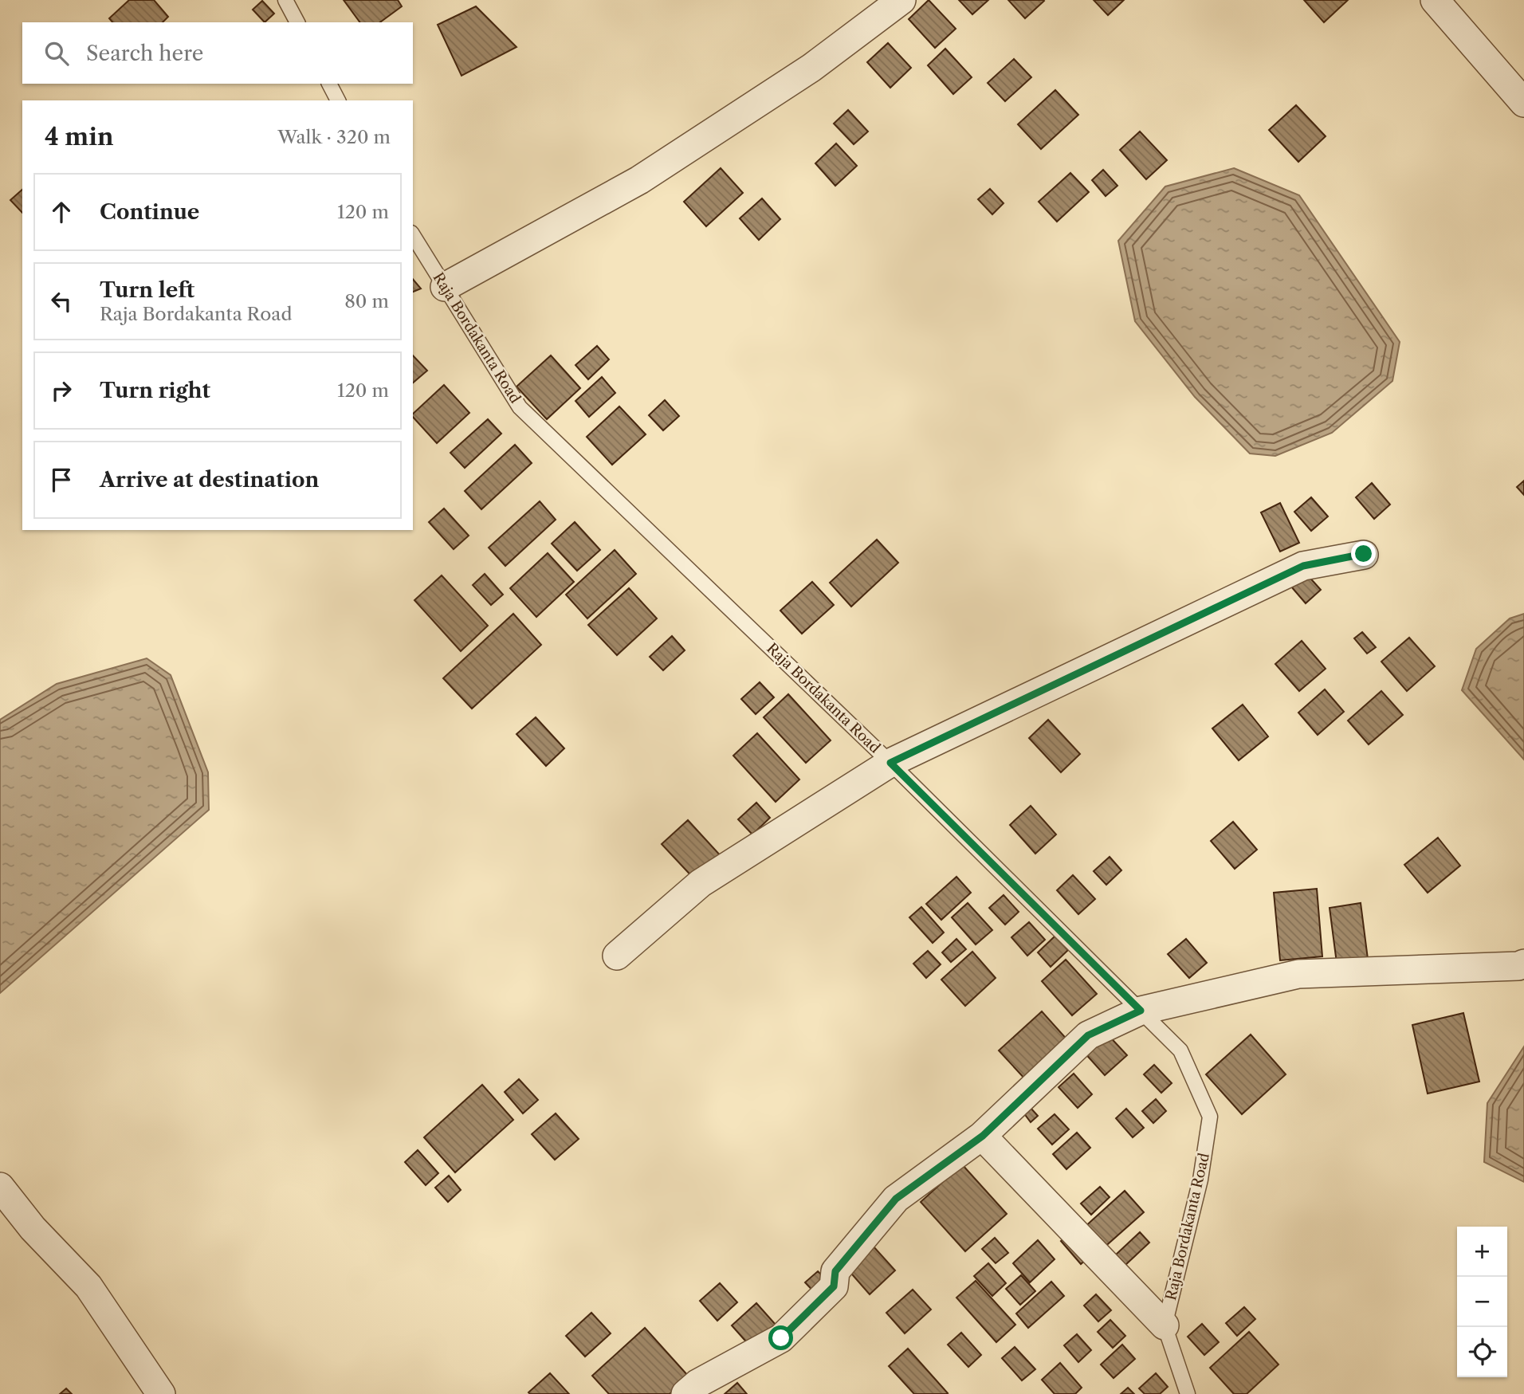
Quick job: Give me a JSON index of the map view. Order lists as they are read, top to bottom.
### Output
{
  "streets": {
    "lane": ["Raja Bordakanta Road"]
  },
  "page": {
    "search": "Search here",
    "heading": ["4 min", "Walk · 320 m"],
    "list": [
      ["Continue", "120 m"],
      ["Turn left", "Raja Bordakanta Road", "80 m"],
      ["Turn right", "120 m"],
      "Arrive at destination"
    ],
    "map_buttons": ["+", "−"]
  }
}
